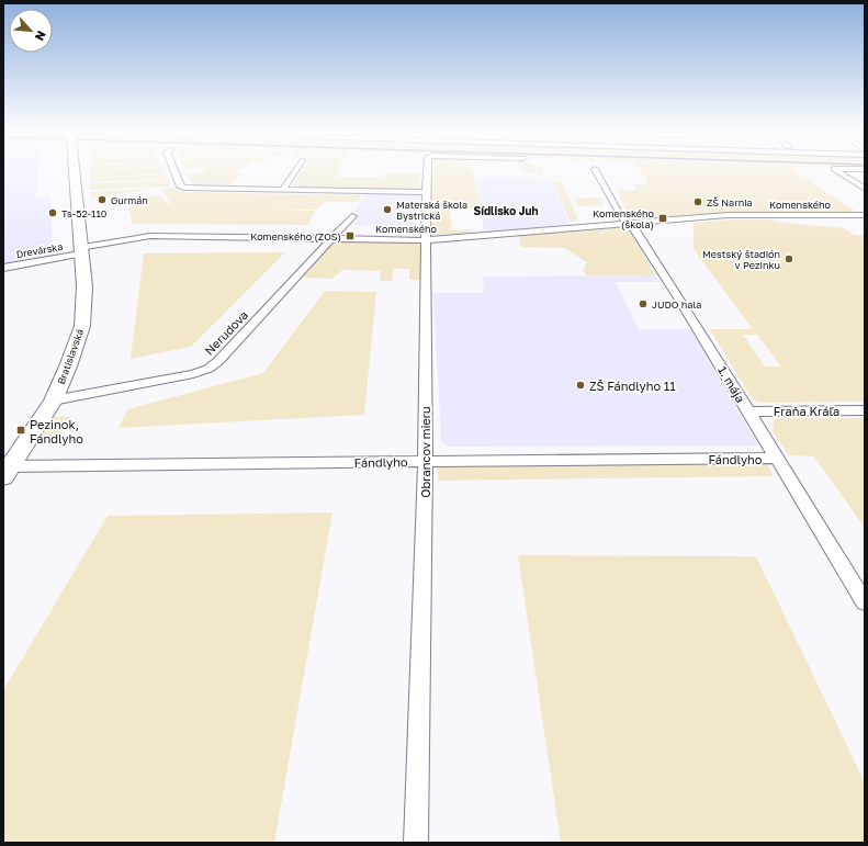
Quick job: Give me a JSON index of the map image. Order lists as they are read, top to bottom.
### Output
{
  "streets": {
    "main road": ["Bratislavská"],
    "street": [
      "Komenského",
      "Drevárska",
      "Nerudova",
      "1. mája",
      "Fraňa Kráľa",
      "Obrancov mieru",
      "Fándlyho"
    ]
  },
  "crossings": [
    ["Komenského", "Drevárska"],
    ["Komenského", "Nerudova"],
    ["Komenského", "Bratislavská"],
    ["Komenského", "1. mája"],
    ["Komenského", "Obrancov mieru"],
    ["Drevárska", "Bratislavská"],
    ["Nerudova", "Bratislavská"],
    ["Bratislavská", "Fándlyho"],
    ["1. mája", "Fraňa Kráľa"],
    ["1. mája", "Fándlyho"],
    ["Obrancov mieru", "Fándlyho"]
  ],
  "districts": ["Sídlisko Juh"],
  "places": {
    "other": [
      "Gurmán",
      "ZŠ Narnia",
      "Materská škola Bystrická",
      "Ts-52-110",
      "Mestský štadión v Pezinku",
      "JUDO hala",
      "ZŠ Fándlyho 11"
    ],
    "transit": ["Komenského (škola)", "Komenského (ZOS)", "Pezinok, Fándlyho"]
  },
  "north": "bottom right"
}
